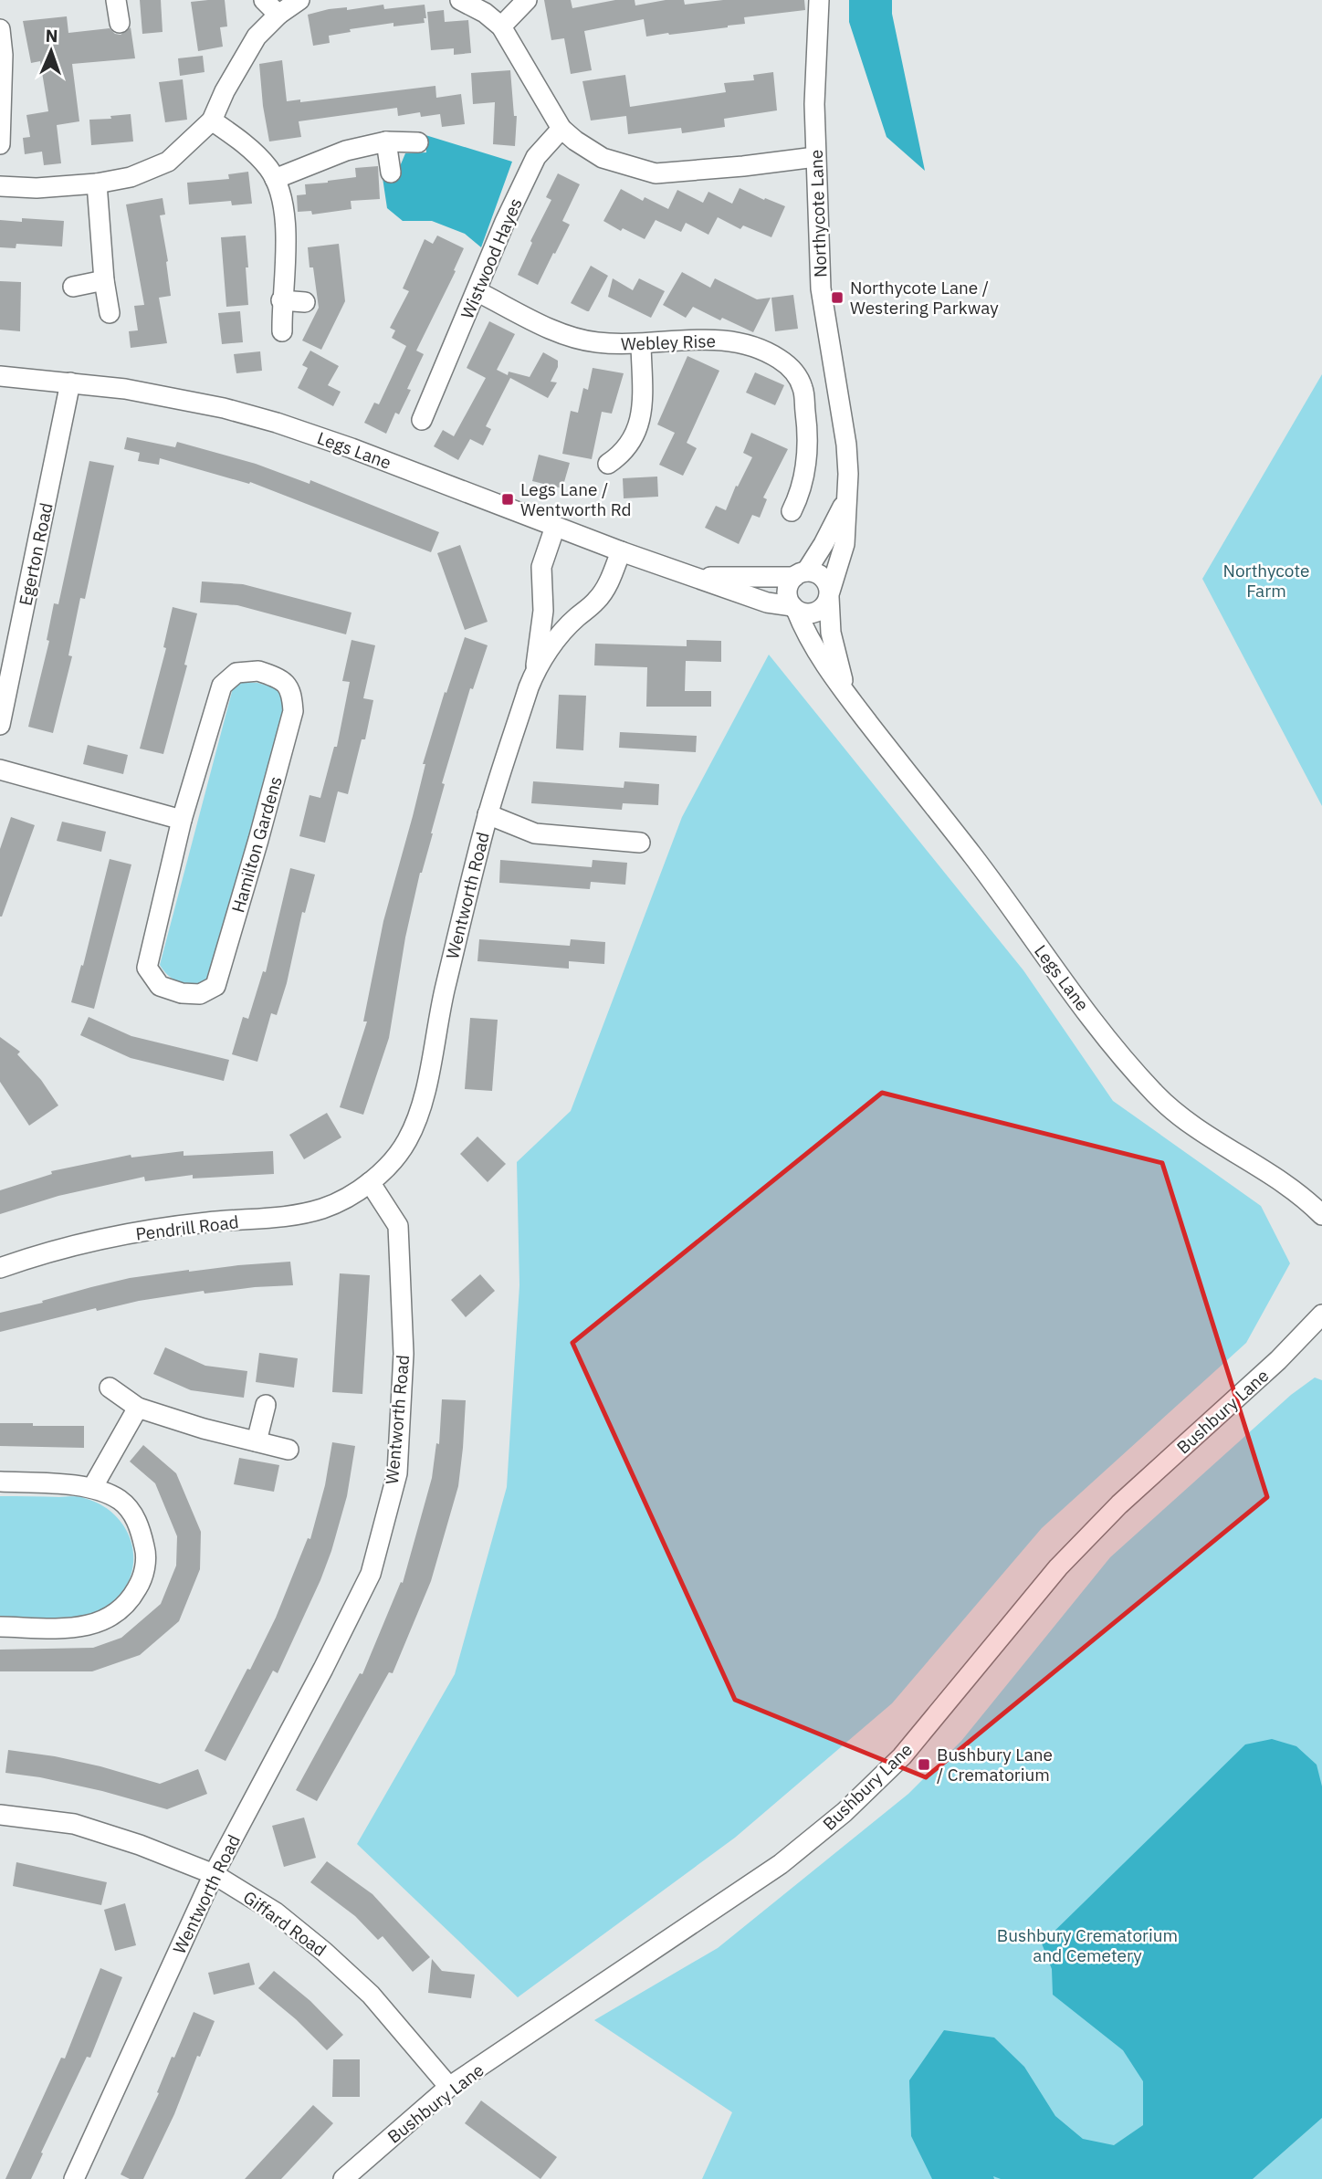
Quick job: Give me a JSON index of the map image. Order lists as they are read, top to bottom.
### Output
{
  "streets": {
    "street": [
      "Northycote Lane",
      "Wistwood Hayes",
      "Webley Rise",
      "Legs Lane",
      "Egerton Road",
      "Hamilton Gardens",
      "Wentworth Road",
      "Pendrill Road",
      "Bushbury Lane",
      "Giffard Road"
    ]
  },
  "crossings": [
    ["Northycote Lane", "Legs Lane"],
    ["Wistwood Hayes", "Webley Rise"],
    ["Legs Lane", "Egerton Road"],
    ["Legs Lane", "Wentworth Road"],
    ["Wentworth Road", "Pendrill Road"],
    ["Wentworth Road", "Giffard Road"],
    ["Bushbury Lane", "Giffard Road"]
  ],
  "parks": ["Northycote Farm", "Bushbury Crematorium and Cemetery"],
  "places": {
    "transit": ["Northycote Lane / Westering Parkway", "Legs Lane / Wentworth Rd", "Bushbury Lane / Crematorium"]
  },
  "north": "top"
}
